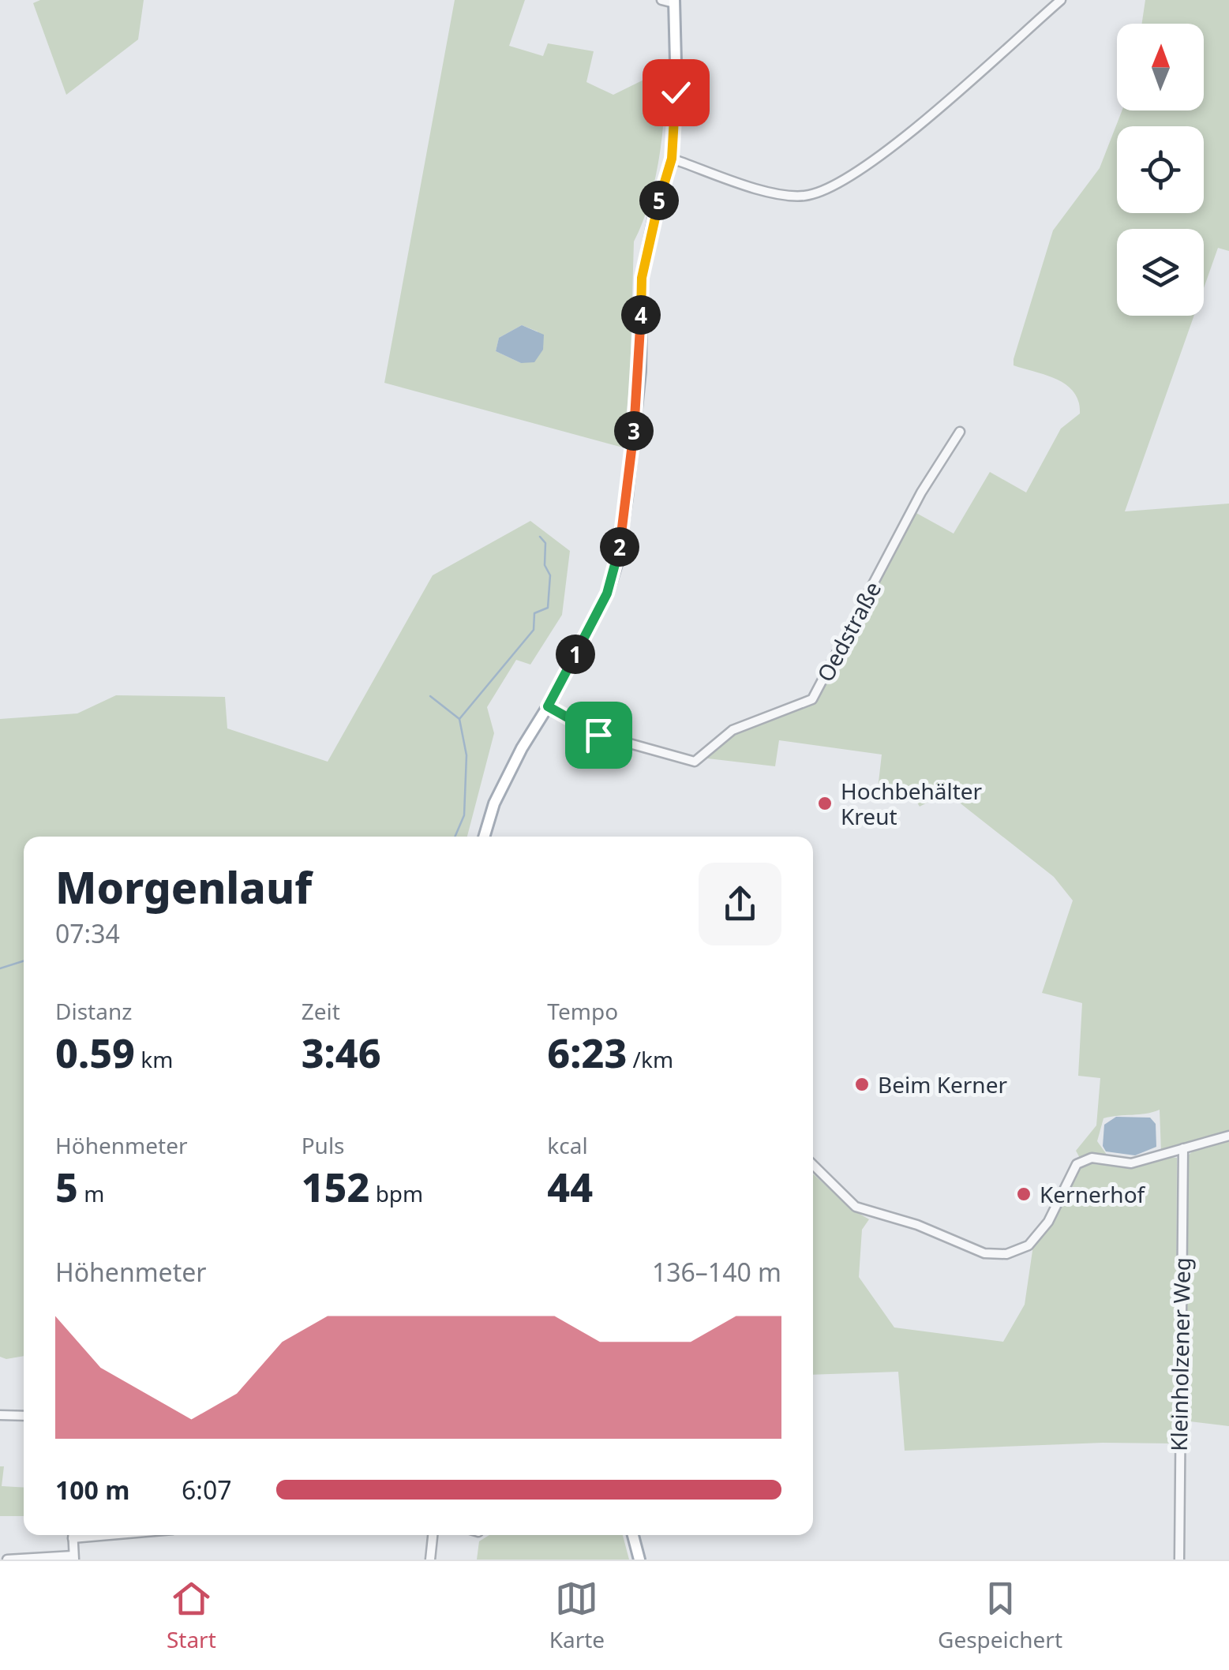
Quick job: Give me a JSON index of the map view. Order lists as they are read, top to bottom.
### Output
{
  "streets": {
    "street": ["Oedstraße", "Kleinholzener Weg"]
  },
  "places": ["Hochbehälter Kreut", "Beim Kerner", "Kernerhof"],
  "north": "top",
  "page": {
    "pins": [
      "5",
      "4",
      "3",
      "2",
      "1"
    ],
    "heading": ["Morgenlauf", "07:34"],
    "stats": [
      ["Distanz", "0.59 km"],
      ["Zeit", "3:46"],
      ["Tempo", "6:23 /km"],
      ["Höhenmeter", "5 m"],
      ["Puls", "152 bpm"],
      ["kcal", "44"]
    ],
    "chart": ["Höhenmeter", "136–140 m"],
    "list": [
      {
        "name": "100 m",
        "note": "6:07"
      }
    ],
    "tabs": ["Start", "Karte", "Gespeichert"]
  }
}
